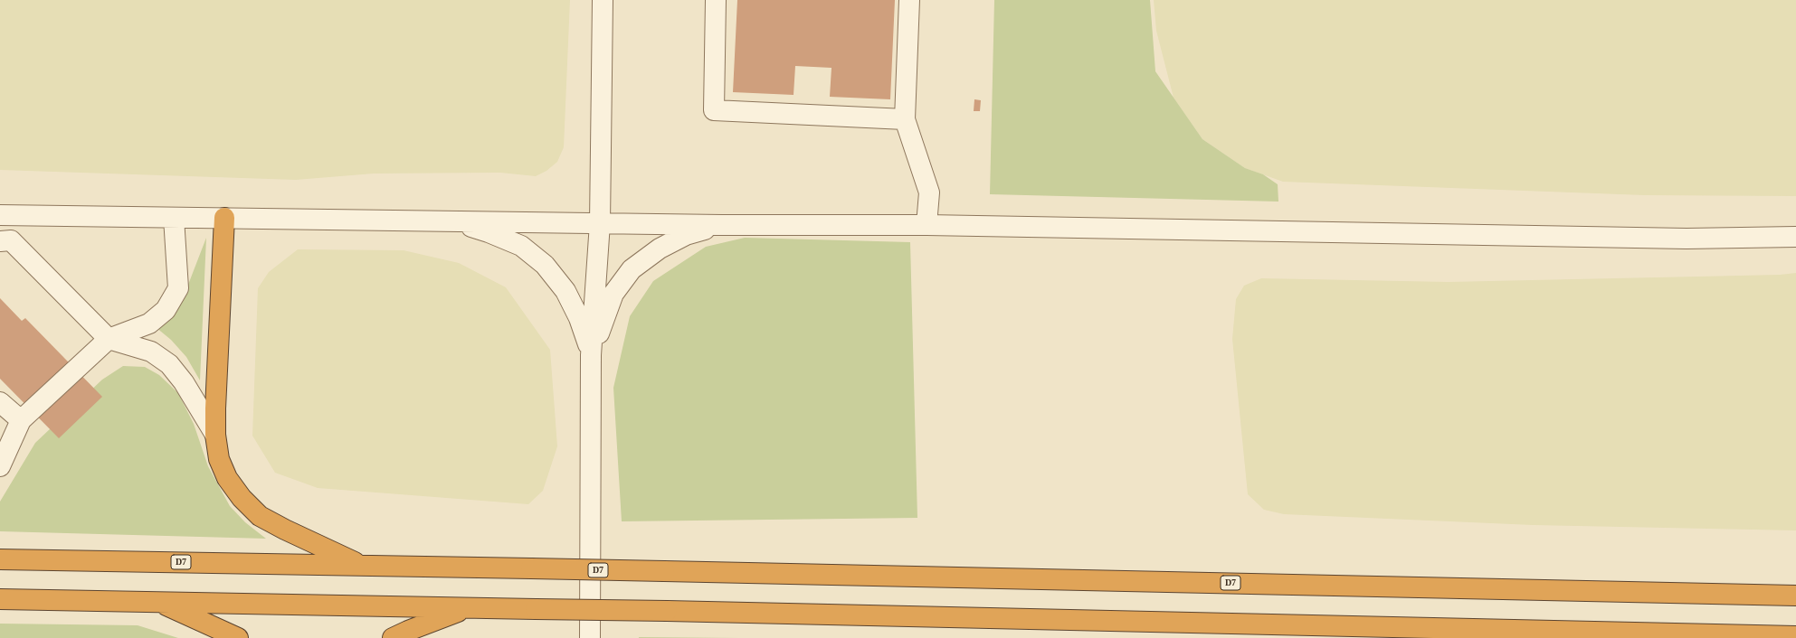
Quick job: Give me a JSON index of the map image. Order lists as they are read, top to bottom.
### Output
{
  "streets": {
    "highway": ["D7"]
  }
}
